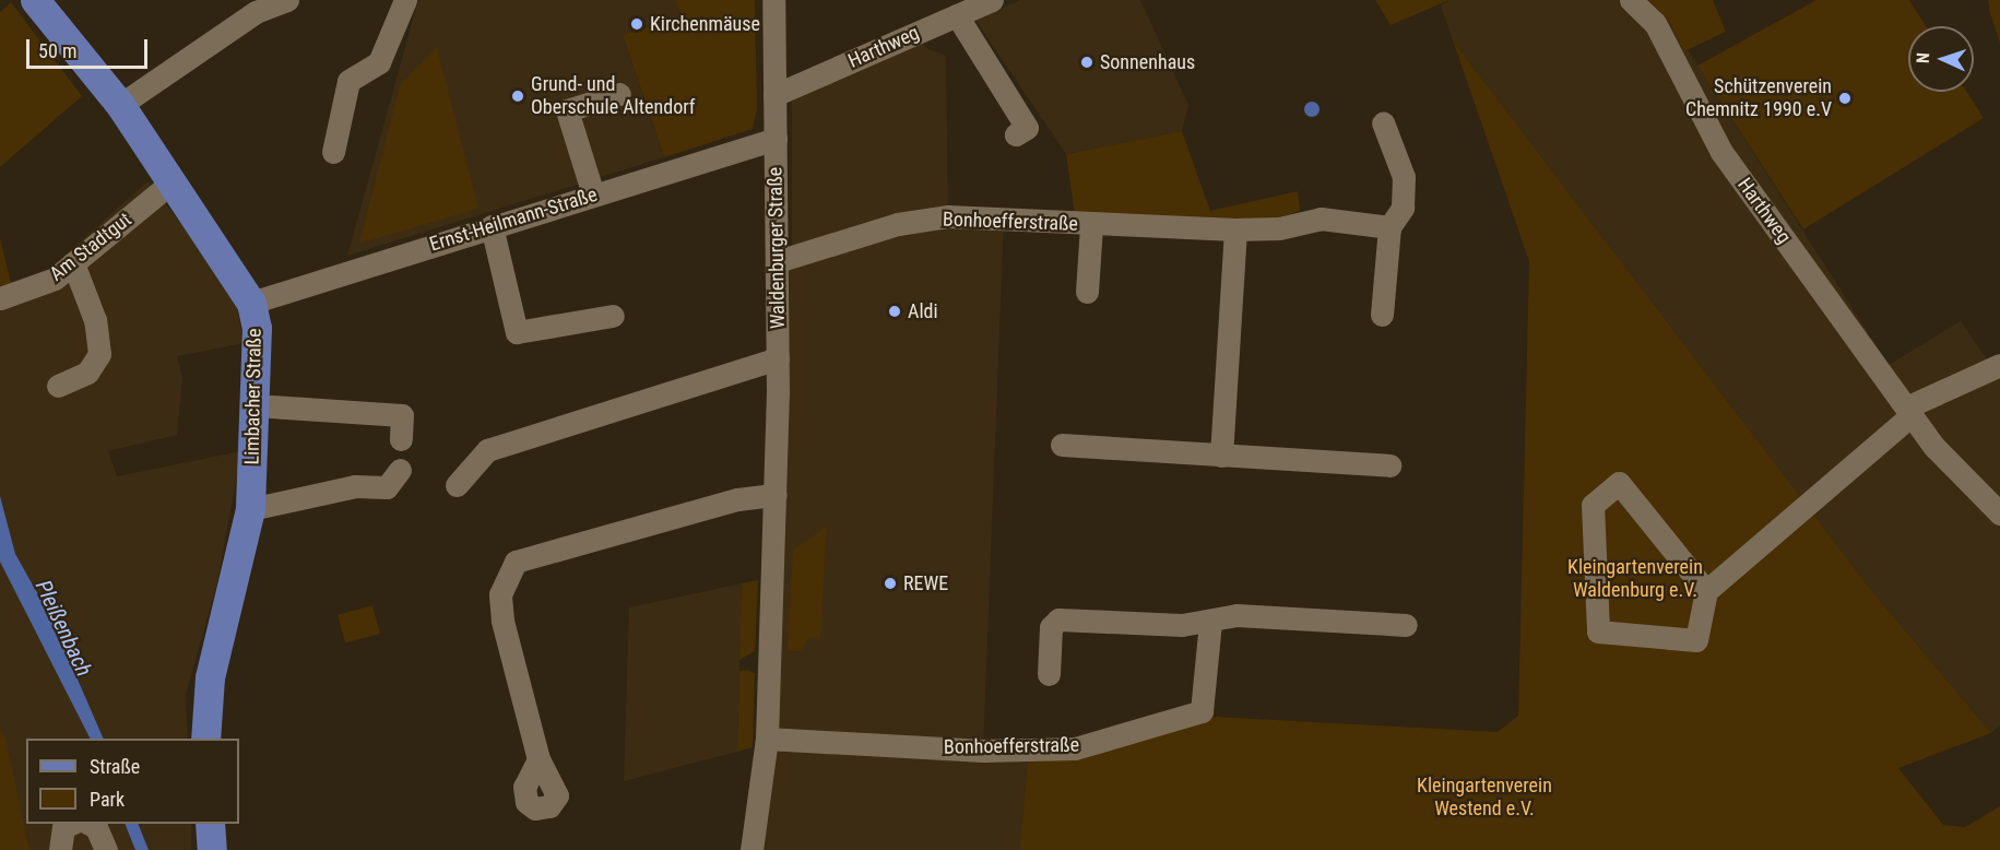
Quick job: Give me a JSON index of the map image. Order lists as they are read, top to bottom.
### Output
{
  "streets": {
    "main road": ["Limbacher Straße"],
    "street": [
      "Harthweg",
      "Ernst-Heilmann-Straße",
      "Bonhoefferstraße",
      "Am Stadtgut",
      "Waldenburger Straße"
    ]
  },
  "crossings": [
    ["Harthweg", "Waldenburger Straße"],
    ["Ernst-Heilmann-Straße", "Waldenburger Straße"],
    ["Ernst-Heilmann-Straße", "Limbacher Straße"],
    ["Bonhoefferstraße", "Waldenburger Straße"],
    ["Am Stadtgut", "Limbacher Straße"]
  ],
  "water": ["Pleißenbach"],
  "parks": ["Kleingartenverein Waldenburg e.V.", "Kleingartenverein Westend e.V."],
  "places": [
    "Kirchenmäuse",
    "Sonnenhaus",
    "Grund- und Oberschule Altendorf",
    "Schützenverein Chemnitz 1990 e.V",
    "Aldi",
    "REWE"
  ],
  "legend": ["Straße", "Park"],
  "scale_bar": "50 m",
  "north": "left"
}
